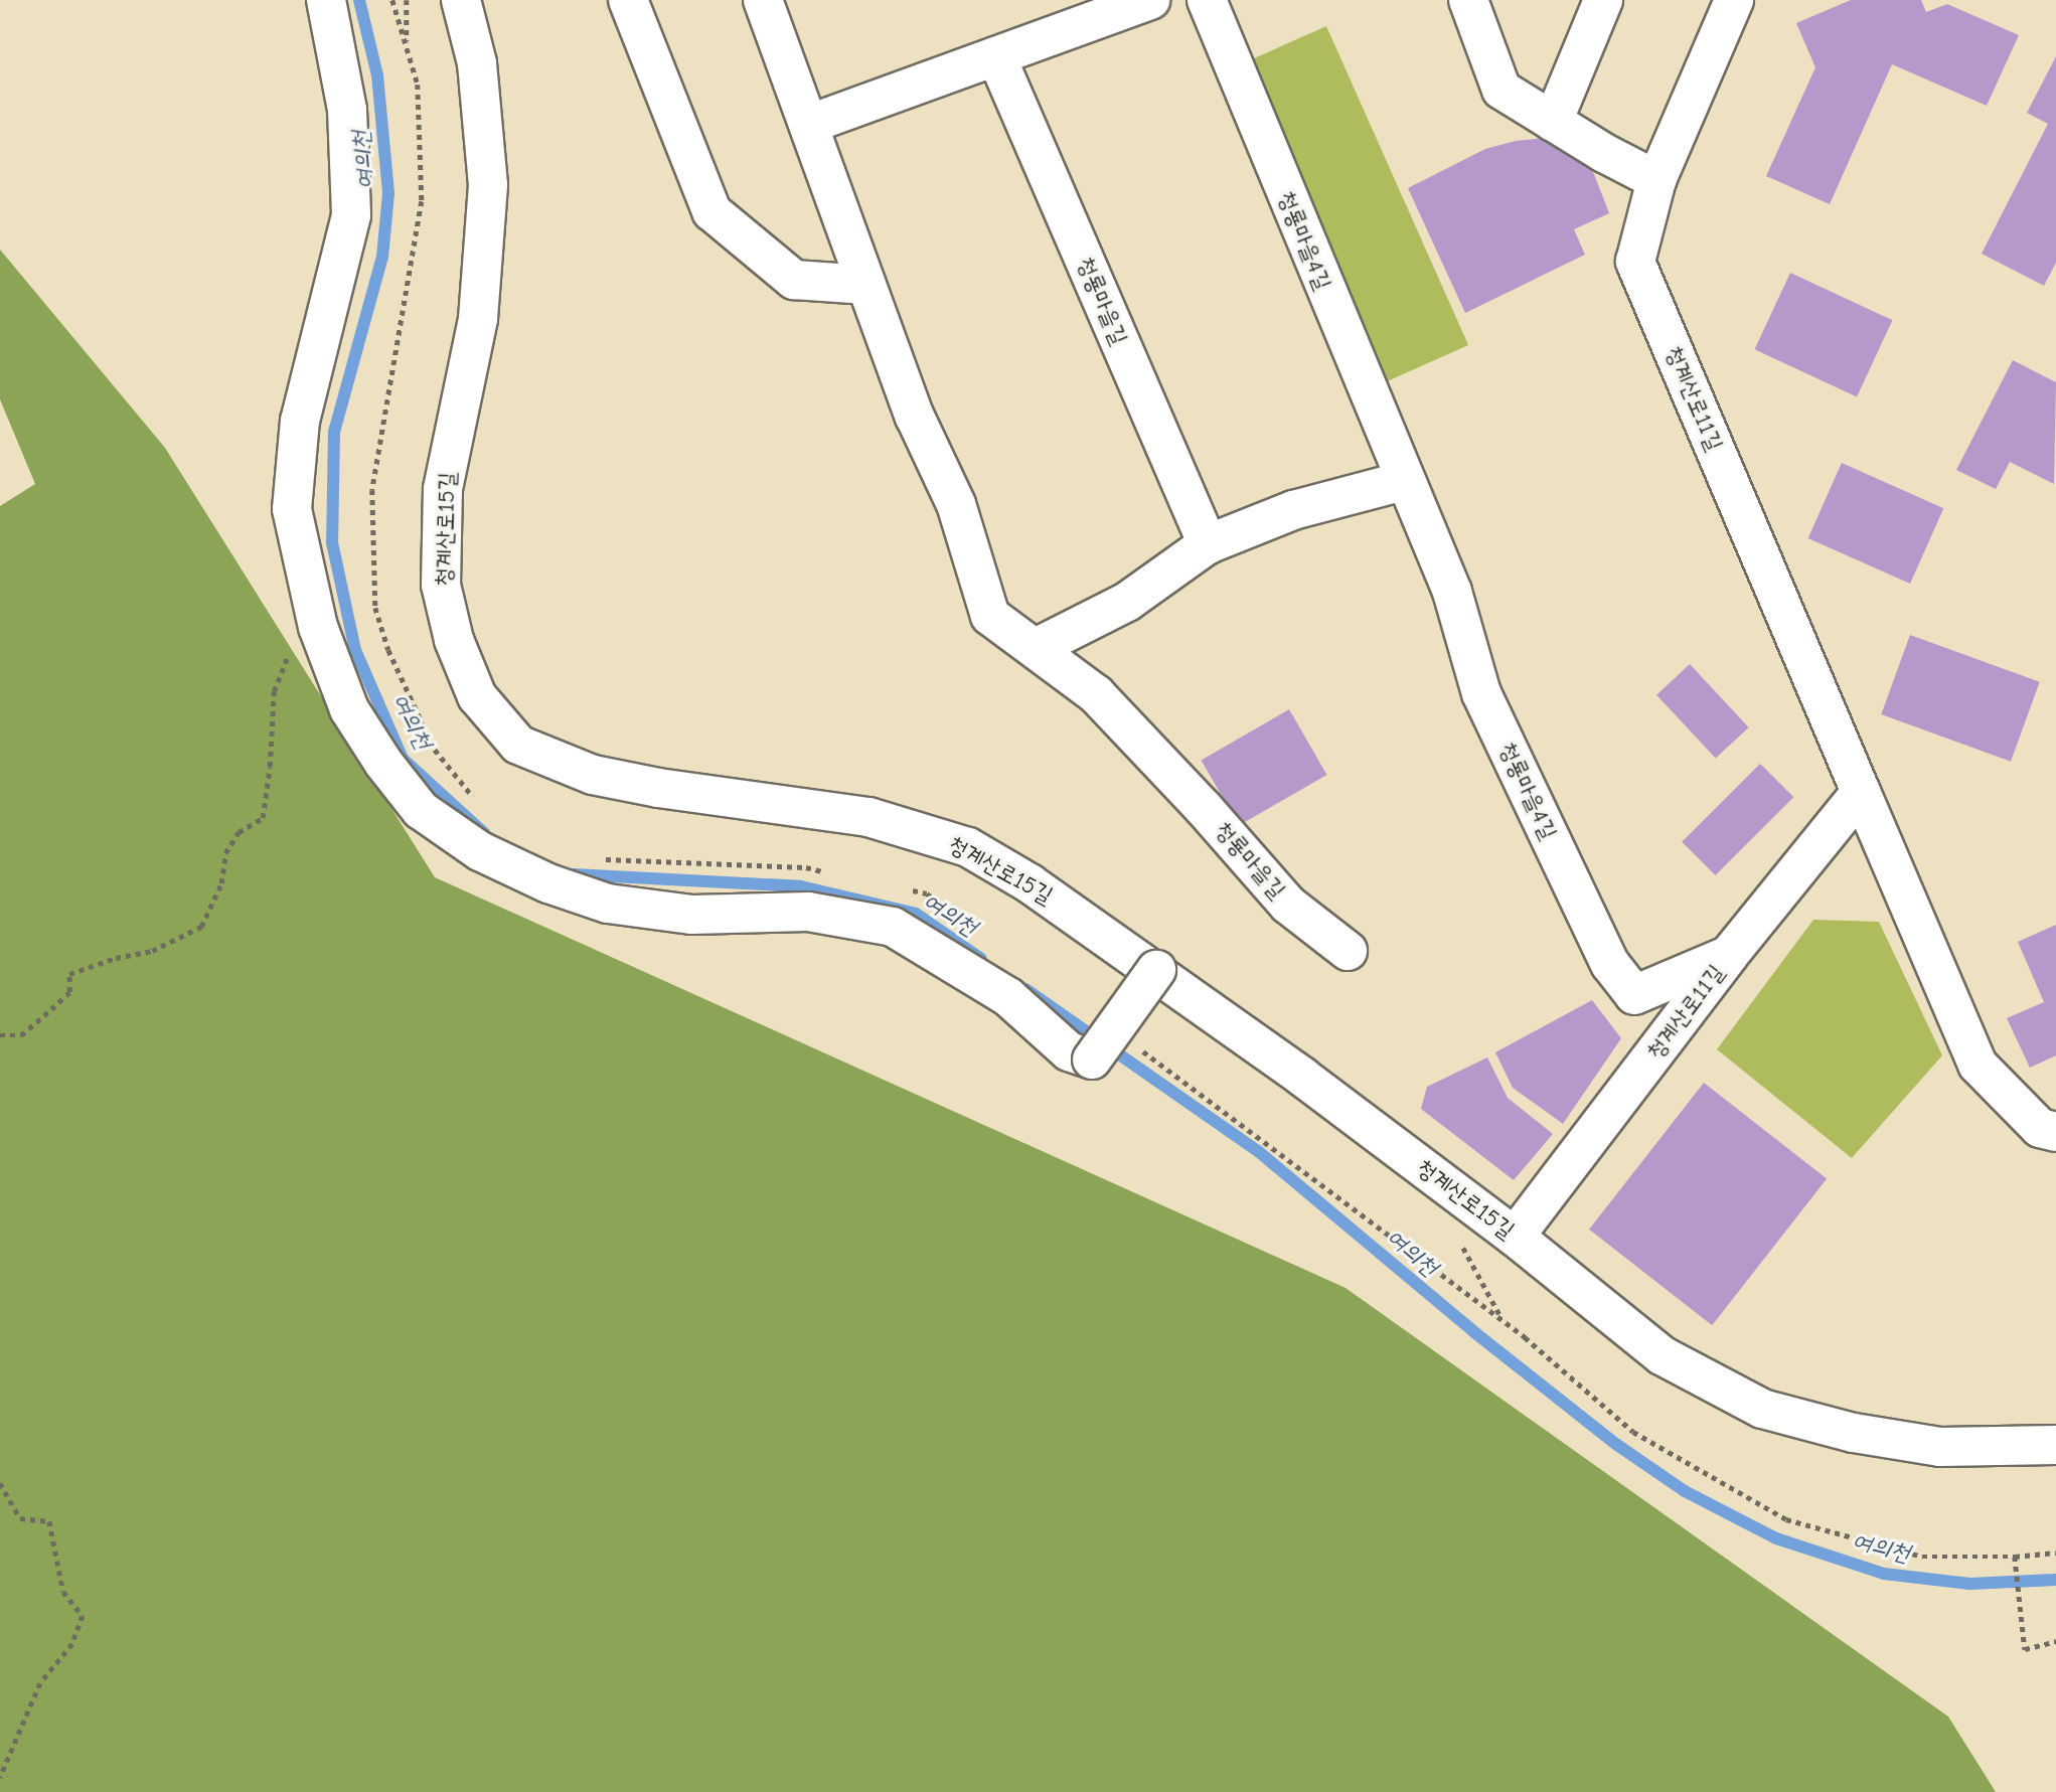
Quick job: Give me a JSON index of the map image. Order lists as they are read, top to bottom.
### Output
{
  "streets": {
    "street": [
      "청룡마을4길",
      "청룡마을길",
      "청계산로11길",
      "청계산로15길"
    ]
  },
  "crossings": [
    ["청룡마을4길", "청계산로11길"],
    ["청계산로11길", "청계산로15길"]
  ],
  "water": ["여의천"]
}
